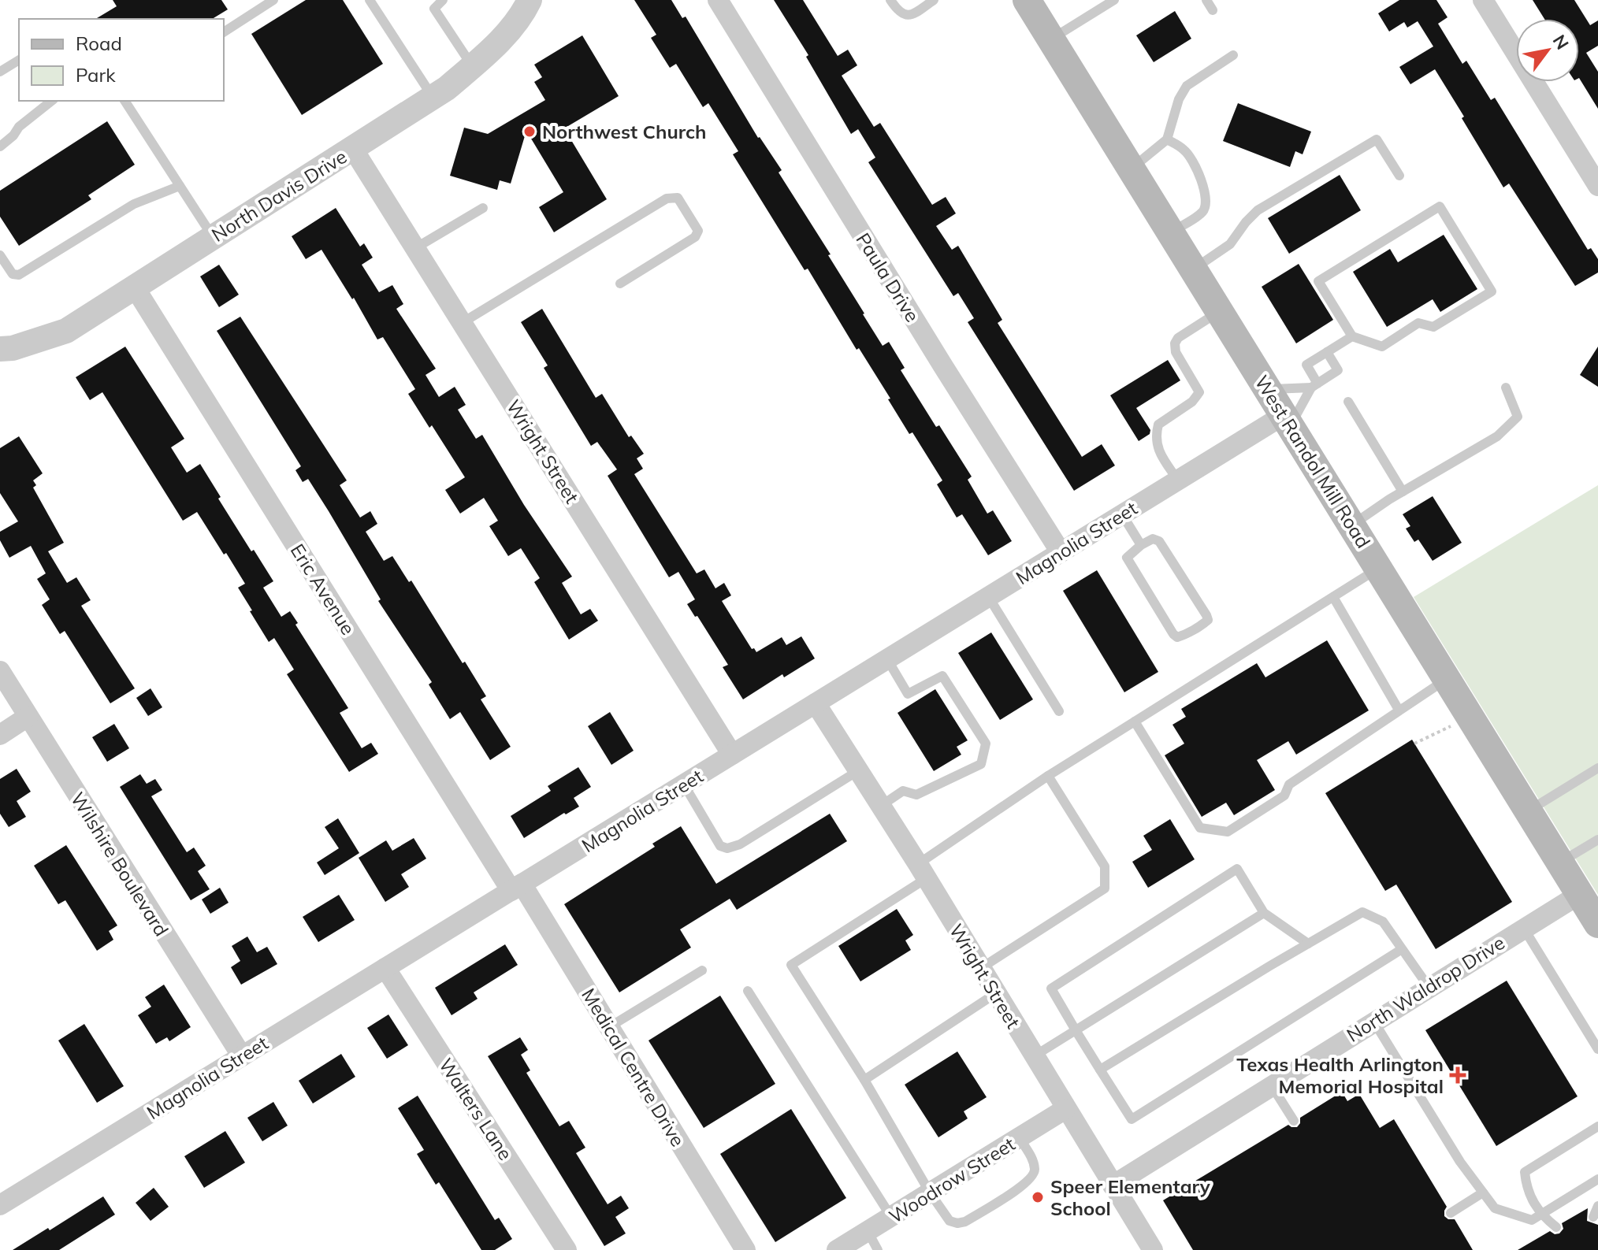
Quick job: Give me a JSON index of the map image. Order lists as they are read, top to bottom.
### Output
{
  "streets": {
    "main road": ["West Randol Mill Road"],
    "street": [
      "North Davis Drive",
      "Paula Drive",
      "Wright Street",
      "Magnolia Street",
      "Eric Avenue",
      "Wilshire Boulevard",
      "North Waldrop Drive",
      "Medical Centre Drive",
      "Walters Lane",
      "Woodrow Street"
    ]
  },
  "crossings": [
    ["North Davis Drive", "Wright Street"],
    ["North Davis Drive", "Eric Avenue"],
    ["Paula Drive", "Magnolia Street"],
    ["Wright Street", "Magnolia Street"],
    ["Wright Street", "North Waldrop Drive"],
    ["Wright Street", "Woodrow Street"],
    ["West Randol Mill Road", "Magnolia Street"],
    ["West Randol Mill Road", "North Waldrop Drive"],
    ["Magnolia Street", "Eric Avenue"],
    ["Magnolia Street", "Wilshire Boulevard"],
    ["Magnolia Street", "Medical Centre Drive"],
    ["Magnolia Street", "Walters Lane"],
    ["Eric Avenue", "Medical Centre Drive"]
  ],
  "places": {
    "other": ["Northwest Church", "Speer Elementary School"],
    "health": ["Texas Health Arlington Memorial Hospital"]
  },
  "legend": ["Road", "Park"],
  "north": "top right"
}
